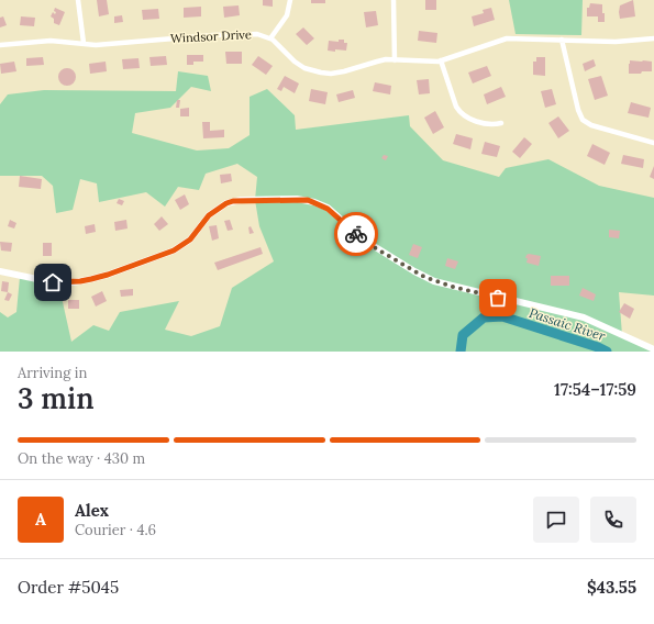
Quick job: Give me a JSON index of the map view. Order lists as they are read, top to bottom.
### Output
{
  "streets": {
    "street": ["Windsor Drive"]
  },
  "water": ["Passaic River"],
  "page": {
    "heading": ["3 min", "Arriving in", "17:54–17:59"],
    "panel": [
      "Alex",
      "Courier · 4.6",
      "Order #5045",
      "$43.55"
    ],
    "bar": "On the way · 430 m",
    "round": "A"
  }
}
